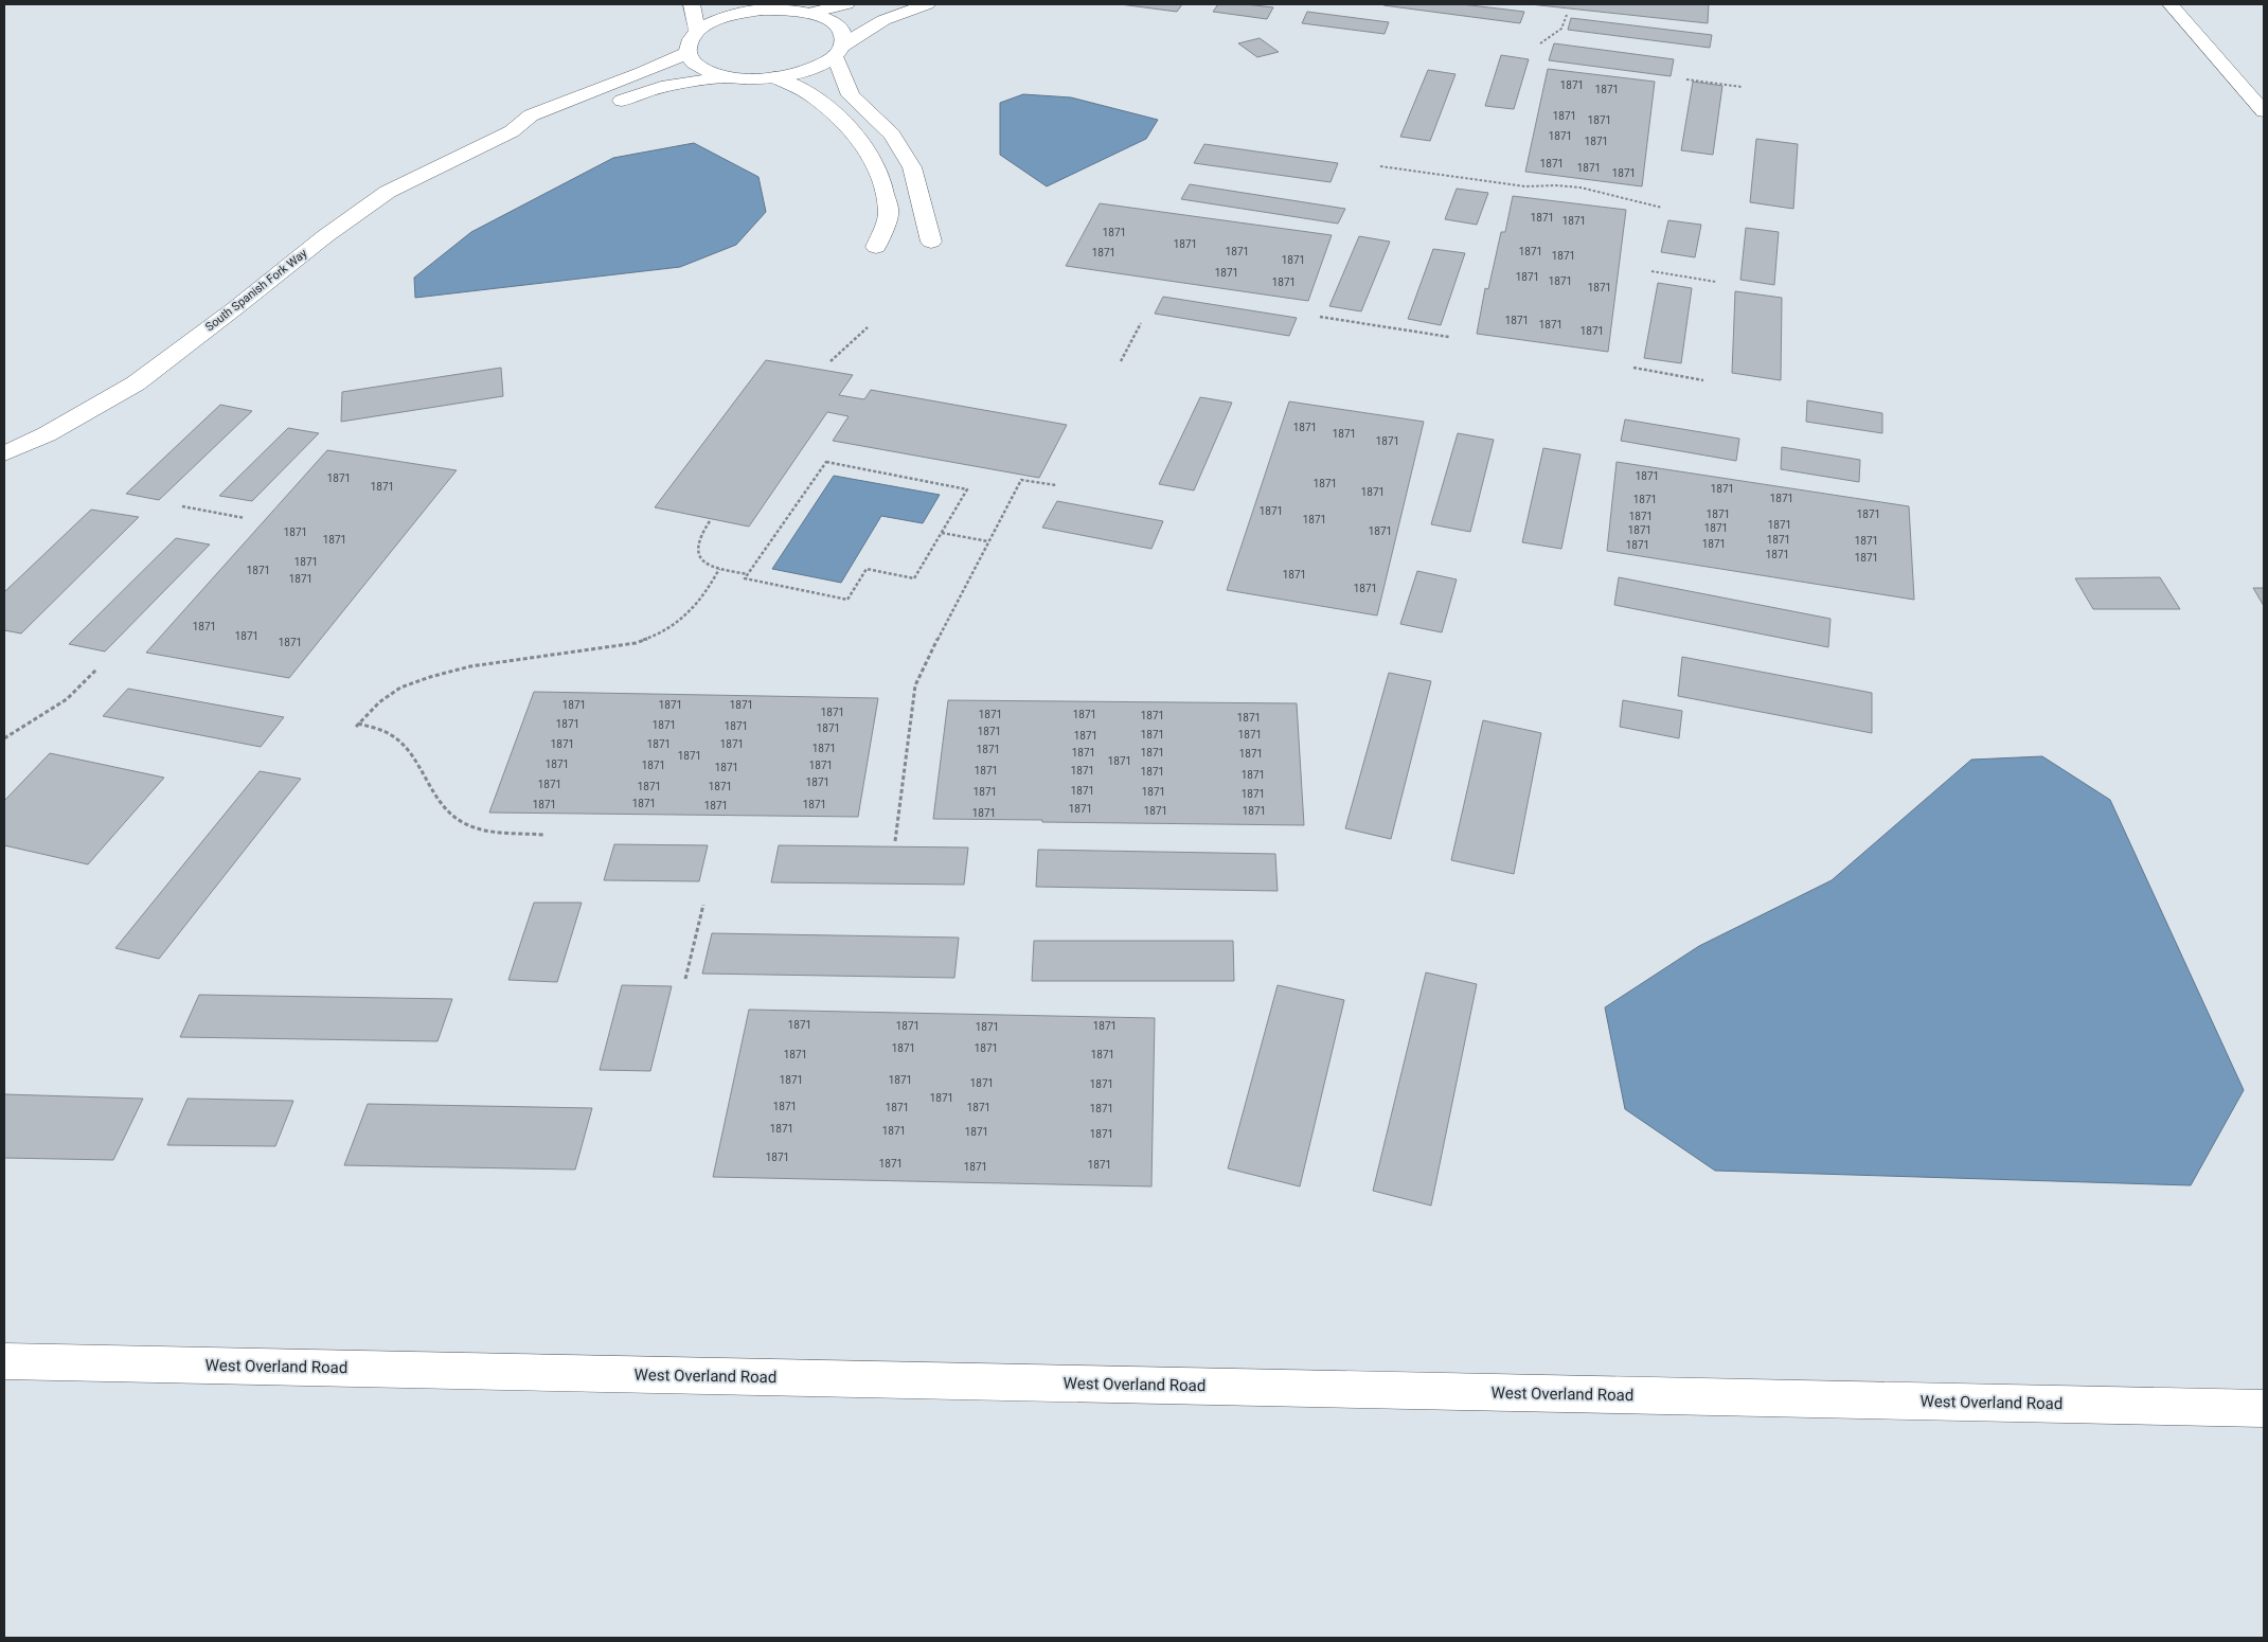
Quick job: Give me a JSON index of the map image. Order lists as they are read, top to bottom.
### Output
{
  "streets": {
    "street": ["South Spanish Fork Way", "West Overland Road"]
  },
  "house_numbers": [
    "1871",
    "1871",
    "1871",
    "1871",
    "1871",
    "1871",
    "1871",
    "1871",
    "1871",
    "1871",
    "1871",
    "1871",
    "1871",
    "1871",
    "1871",
    "1871",
    "1871",
    "1871",
    "1871",
    "1871",
    "1871",
    "1871",
    "1871",
    "1871",
    "1871",
    "1871",
    "1871",
    "1871",
    "1871",
    "1871",
    "1871",
    "1871",
    "1871",
    "1871",
    "1871",
    "1871",
    "1871",
    "1871",
    "1871",
    "1871",
    "1871",
    "1871",
    "1871",
    "1871",
    "1871",
    "1871",
    "1871",
    "1871",
    "1871",
    "1871",
    "1871",
    "1871",
    "1871",
    "1871",
    "1871",
    "1871",
    "1871",
    "1871",
    "1871",
    "1871",
    "1871",
    "1871",
    "1871",
    "1871",
    "1871",
    "1871",
    "1871",
    "1871",
    "1871",
    "1871",
    "1871",
    "1871",
    "1871",
    "1871",
    "1871",
    "1871",
    "1871",
    "1871",
    "1871",
    "1871",
    "1871",
    "1871",
    "1871",
    "1871",
    "1871",
    "1871",
    "1871",
    "1871",
    "1871",
    "1871",
    "1871",
    "1871",
    "1871",
    "1871",
    "1871",
    "1871",
    "1871",
    "1871",
    "1871",
    "1871",
    "1871",
    "1871",
    "1871",
    "1871",
    "1871",
    "1871",
    "1871",
    "1871",
    "1871",
    "1871",
    "1871",
    "1871",
    "1871",
    "1871",
    "1871",
    "1871",
    "1871",
    "1871",
    "1871",
    "1871",
    "1871",
    "1871",
    "1871",
    "1871",
    "1871",
    "1871",
    "1871",
    "1871",
    "1871",
    "1871",
    "1871",
    "1871",
    "1871",
    "1871",
    "1871",
    "1871",
    "1871"
  ]
}
